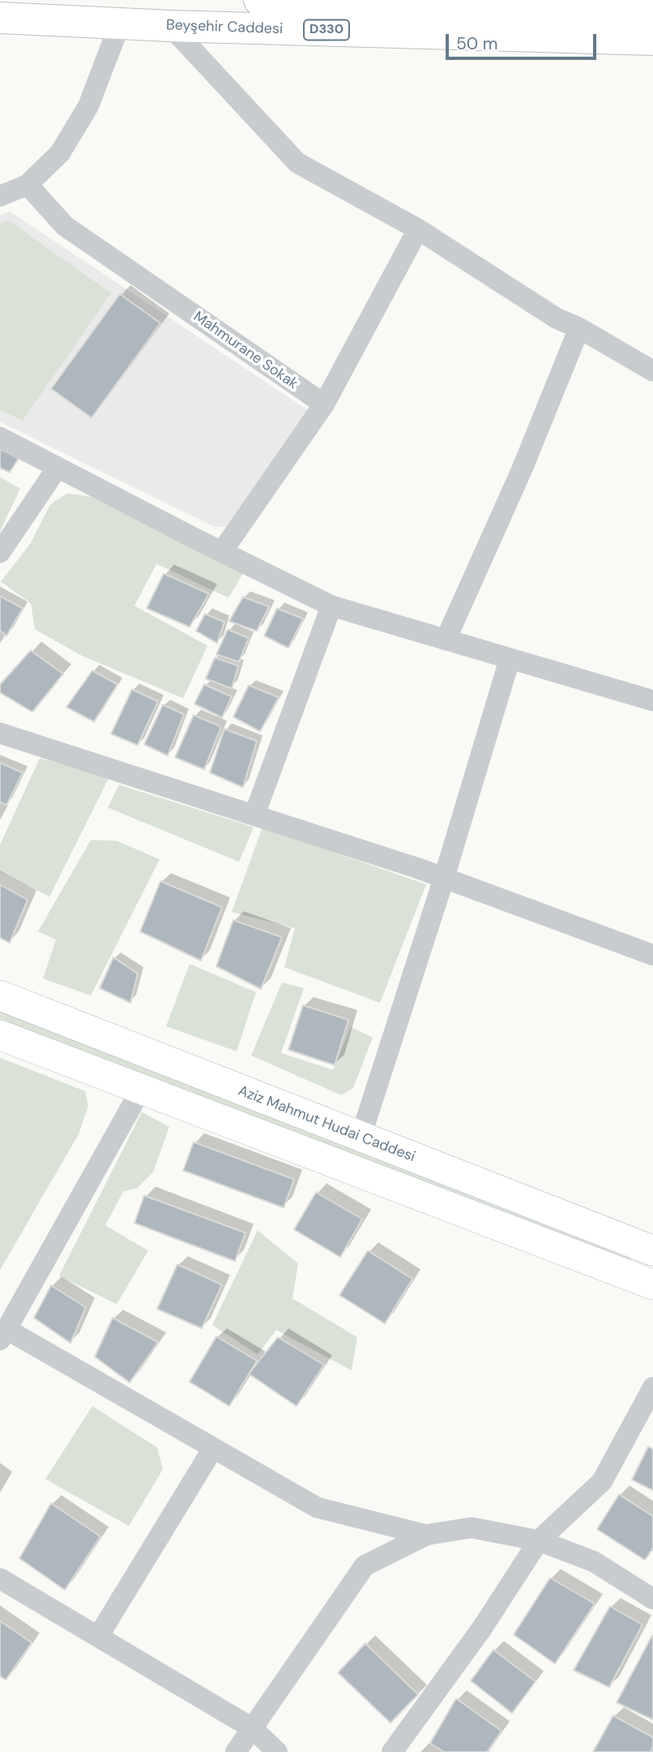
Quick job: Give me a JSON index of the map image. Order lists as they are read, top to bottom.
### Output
{
  "streets": {
    "highway": ["Beyşehir Caddesi", "D330"],
    "street": ["Mahmurane Sokak", "Aziz Mahmut Hudai Caddesi"]
  },
  "scale_bar": "50 m"
}
